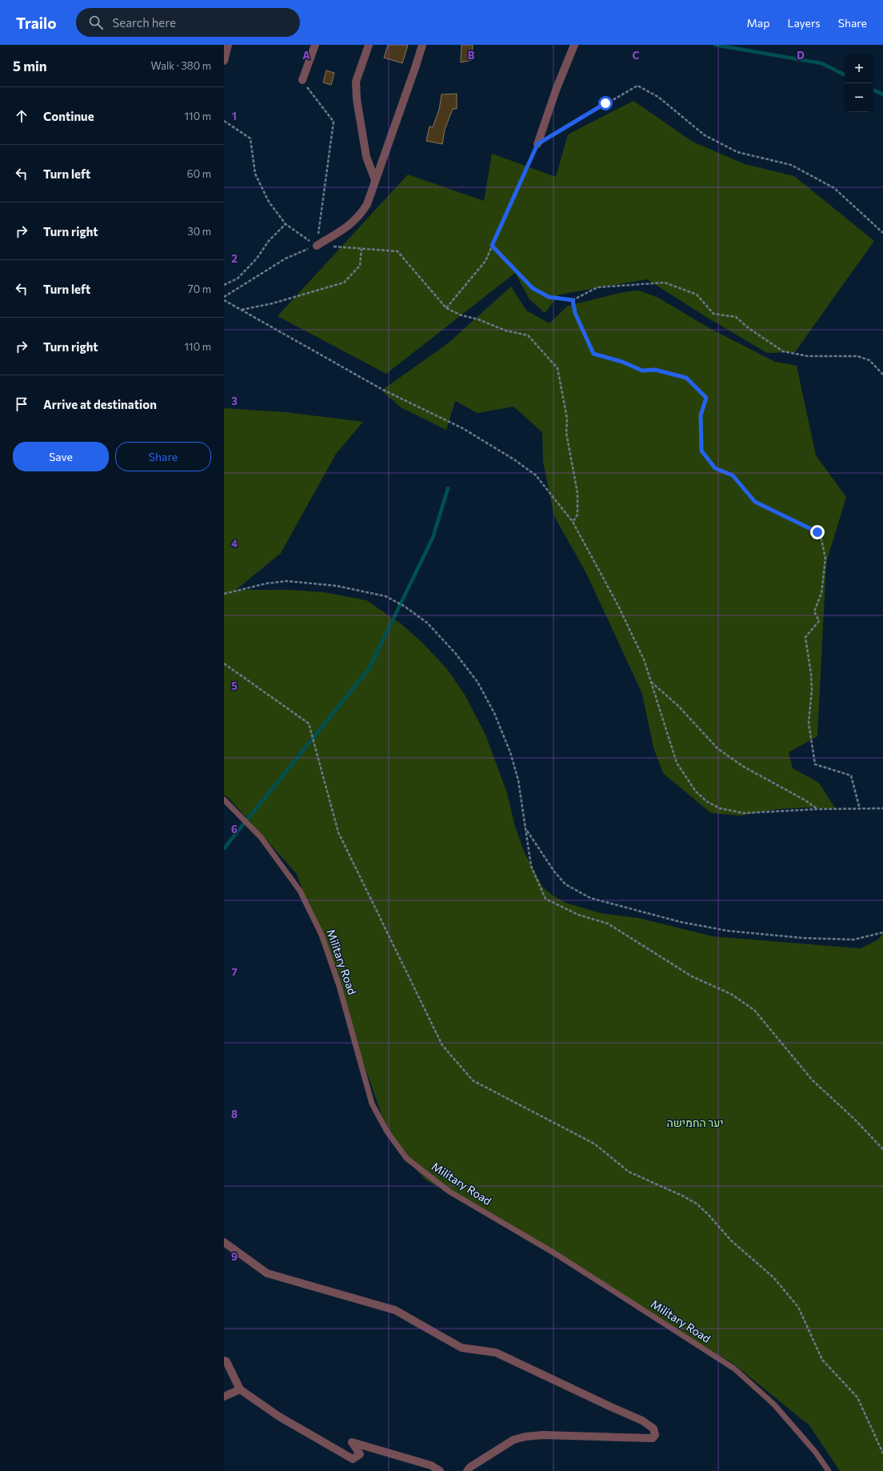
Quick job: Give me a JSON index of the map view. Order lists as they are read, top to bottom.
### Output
{
  "streets": {
    "lane": ["Military Road"]
  },
  "parks": ["יער החמישה"],
  "page": {
    "header": "Trailo",
    "search": "Search here",
    "nav": ["Map", "Layers", "Share"],
    "heading": ["5 min", "Walk · 380 m"],
    "map_buttons": ["+", "−"],
    "list": [
      ["Continue", "110 m"],
      ["Turn left", "60 m"],
      ["Turn right", "30 m"],
      ["Turn left", "70 m"],
      ["Turn right", "110 m"],
      "Arrive at destination"
    ],
    "buttons": ["Save", "Share"]
  },
  "grid": {
    "columns": [
      "A",
      "B",
      "C",
      "D"
    ],
    "rows": [
      "1",
      "2",
      "3",
      "4",
      "5",
      "6",
      "7",
      "8",
      "9"
    ]
  }
}
